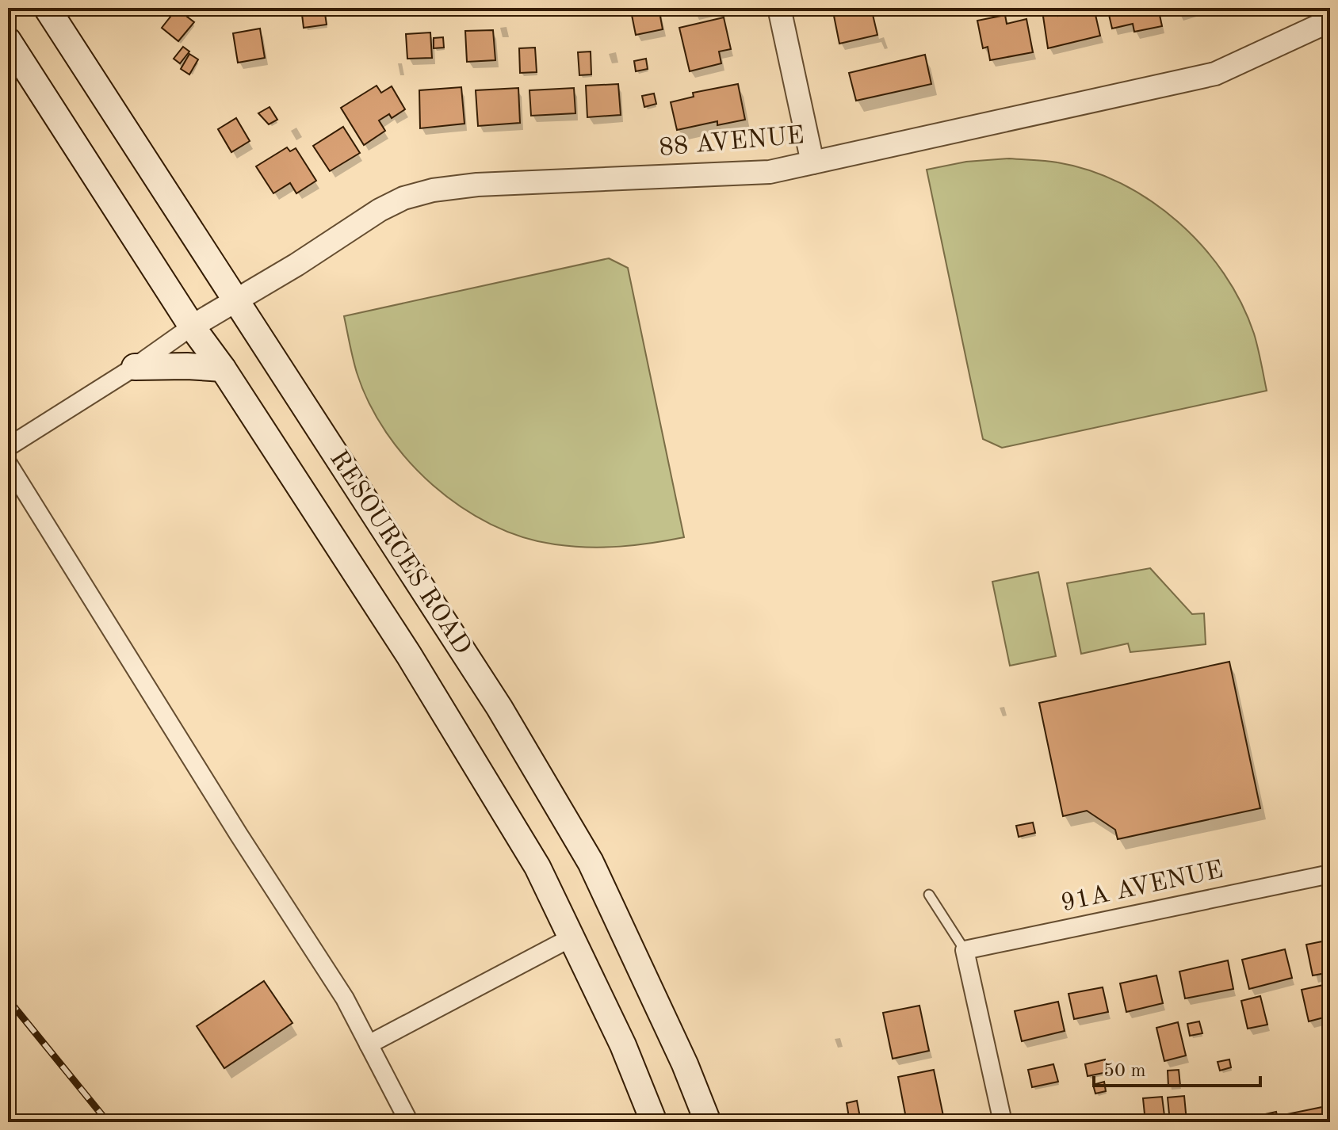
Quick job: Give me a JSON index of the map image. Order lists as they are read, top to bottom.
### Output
{
  "streets": {
    "main road": ["RESOURCES ROAD"],
    "street": ["88 AVENUE", "91A AVENUE"]
  },
  "crossings": [
    ["88 AVENUE", "RESOURCES ROAD"]
  ],
  "scale_bar": "50 m"
}
